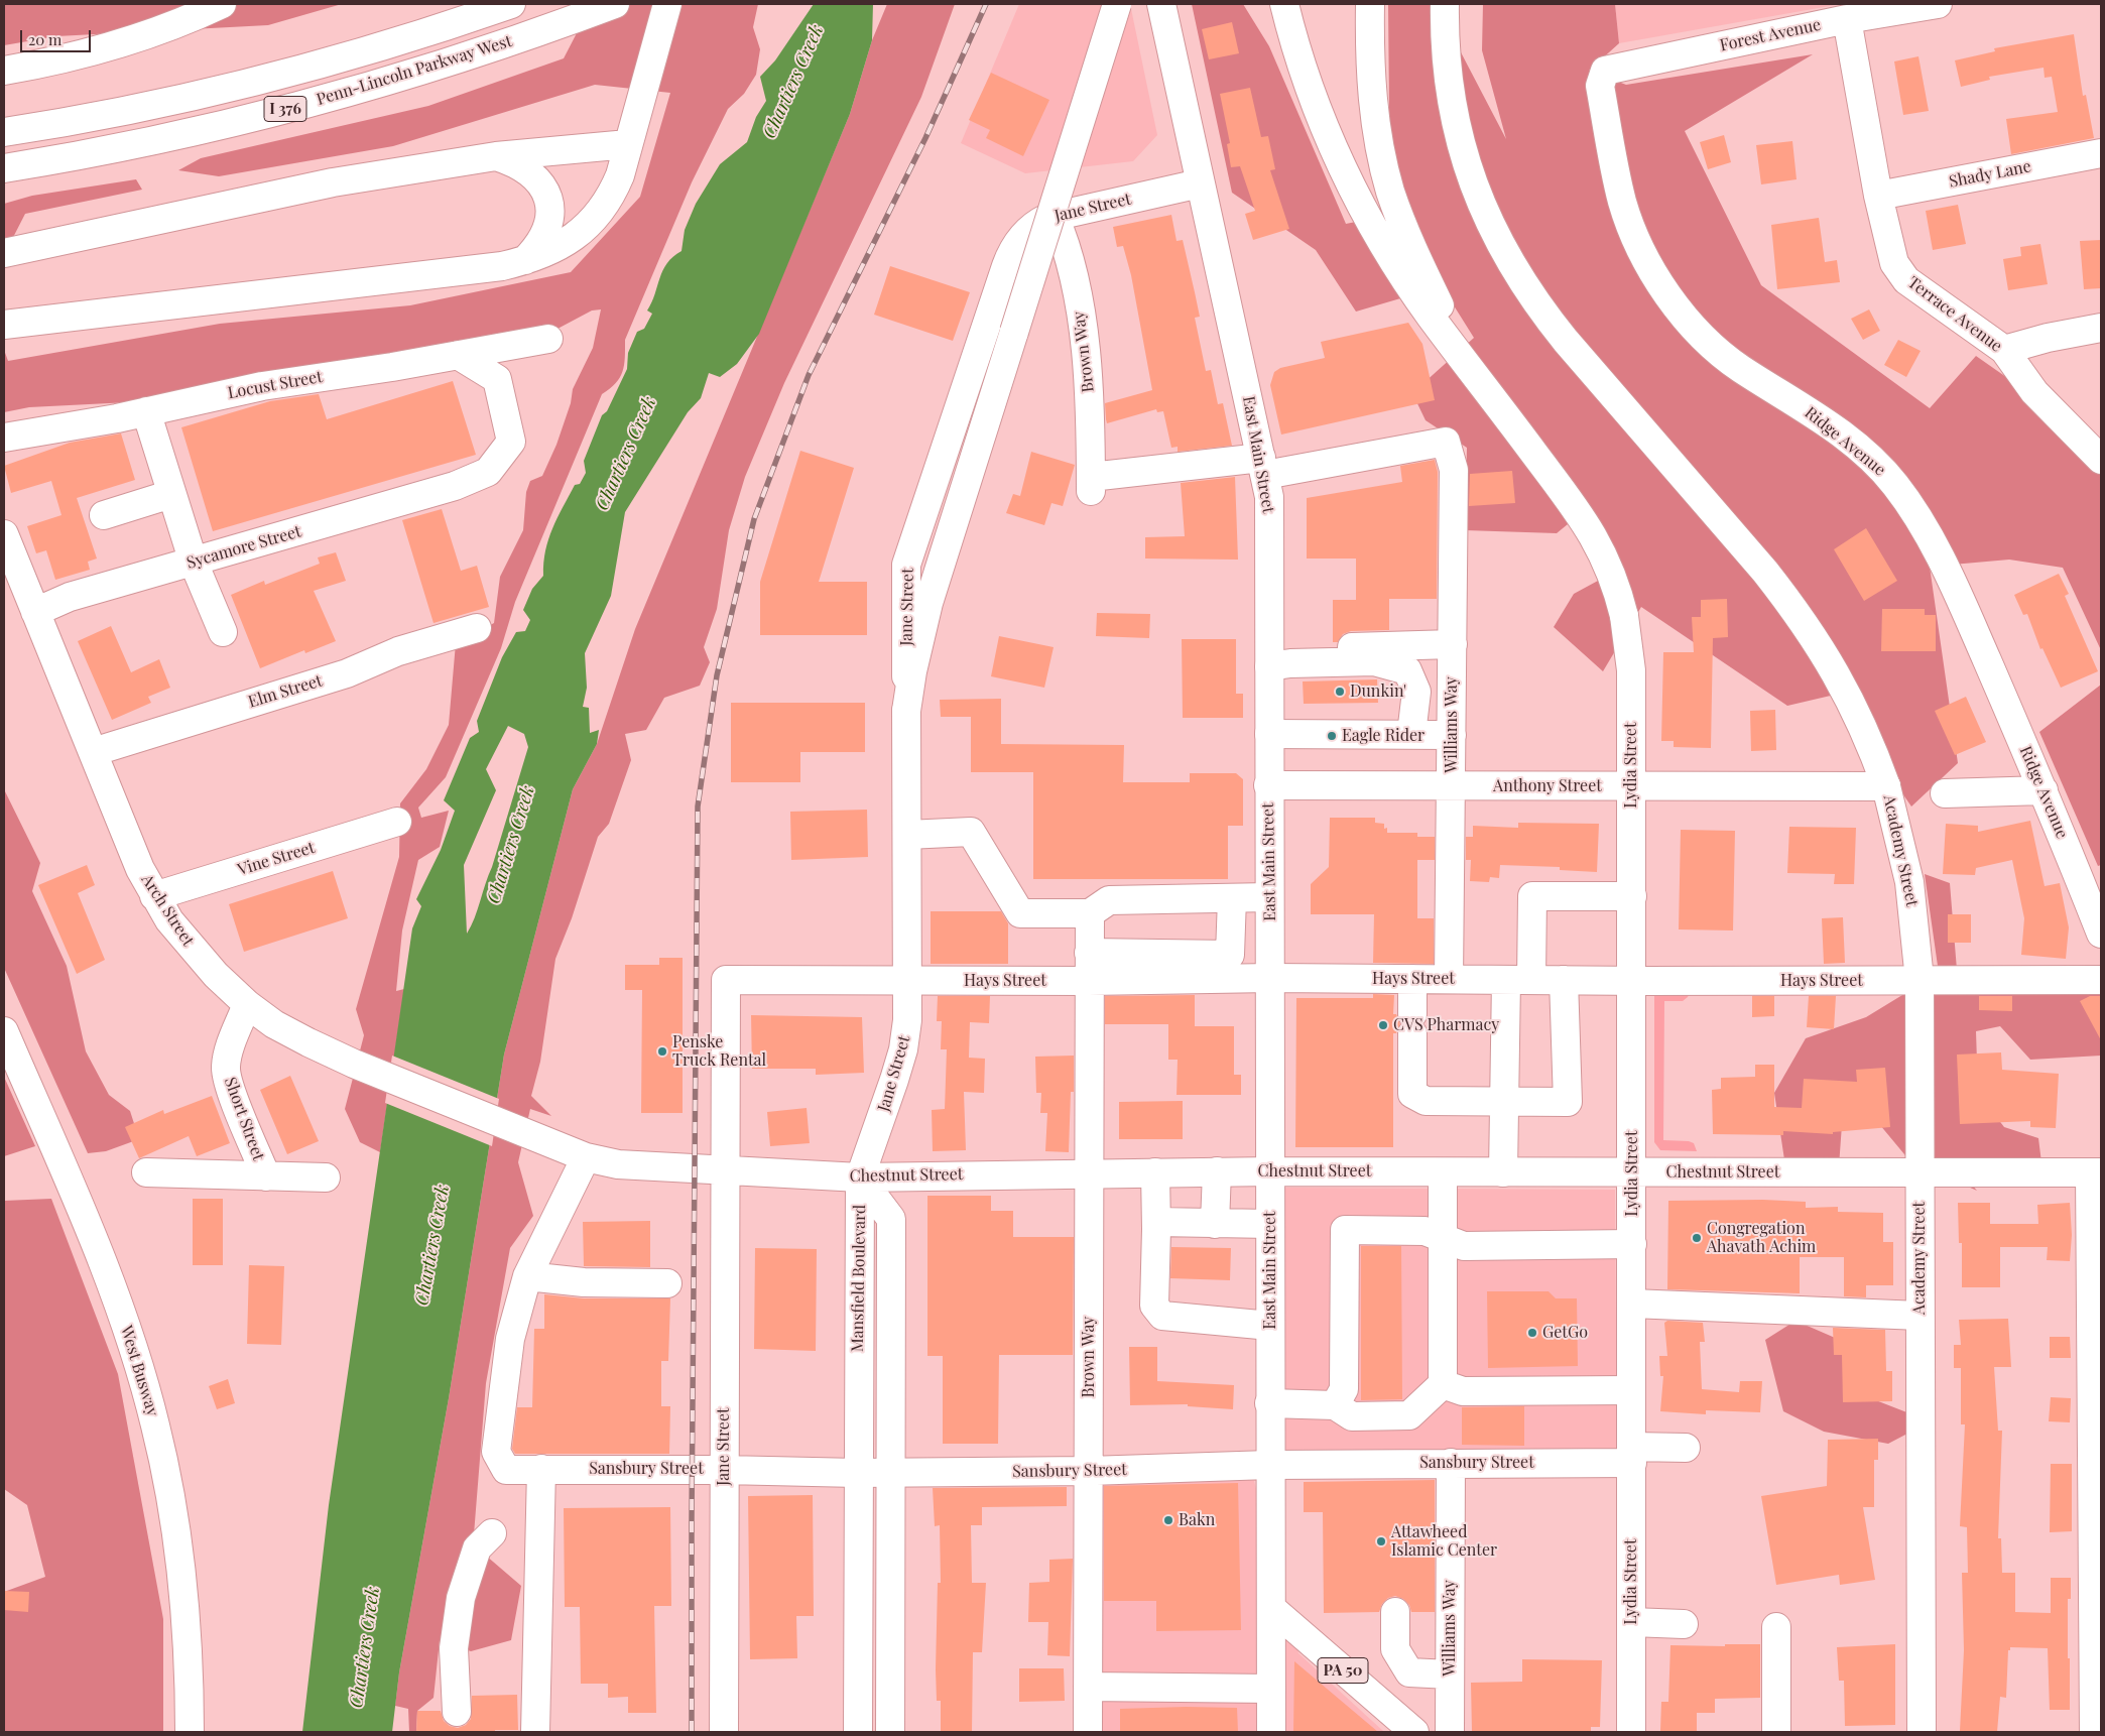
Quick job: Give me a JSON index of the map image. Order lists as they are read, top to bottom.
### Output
{
  "streets": {
    "main road": [
      "Forest Avenue",
      "Penn-Lincoln Parkway West",
      "I 376",
      "Shady Lane",
      "Jane Street",
      "Terrace Avenue",
      "Brown Way",
      "Locust Street",
      "Ridge Avenue",
      "East Main Street",
      "Sycamore Street",
      "Elm Street",
      "Williams Way",
      "Lydia Street",
      "Anthony Street",
      "Academy Street",
      "Vine Street",
      "Arch Street",
      "Hays Street",
      "Short Street",
      "Chestnut Street",
      "Mansfield Boulevard",
      "West Busway",
      "Sansbury Street",
      "PA 50"
    ]
  },
  "crossings": [
    ["Forest Avenue", "Terrace Avenue"],
    ["Forest Avenue", "Ridge Avenue"],
    ["Shady Lane", "Terrace Avenue"],
    ["Jane Street", "Brown Way"],
    ["Jane Street", "East Main Street"],
    ["Jane Street", "Hays Street"],
    ["Jane Street", "Chestnut Street"],
    ["Jane Street", "Mansfield Boulevard"],
    ["Jane Street", "Sansbury Street"],
    ["Brown Way", "East Main Street"],
    ["Brown Way", "Williams Way"],
    ["Brown Way", "Hays Street"],
    ["Brown Way", "Chestnut Street"],
    ["Brown Way", "Sansbury Street"],
    ["Locust Street", "Sycamore Street"],
    ["East Main Street", "Williams Way"],
    ["East Main Street", "Anthony Street"],
    ["East Main Street", "Hays Street"],
    ["East Main Street", "Chestnut Street"],
    ["East Main Street", "Sansbury Street"],
    ["East Main Street", "PA 50"],
    ["Sycamore Street", "Arch Street"],
    ["Elm Street", "Arch Street"],
    ["Williams Way", "Anthony Street"],
    ["Williams Way", "Hays Street"],
    ["Williams Way", "Sansbury Street"],
    ["Lydia Street", "Anthony Street"],
    ["Lydia Street", "Hays Street"],
    ["Lydia Street", "Chestnut Street"],
    ["Lydia Street", "Sansbury Street"],
    ["Anthony Street", "Academy Street"],
    ["Academy Street", "Hays Street"],
    ["Academy Street", "Chestnut Street"],
    ["Vine Street", "Arch Street"],
    ["Arch Street", "Short Street"],
    ["Arch Street", "Chestnut Street"],
    ["Chestnut Street", "Mansfield Boulevard"],
    ["Mansfield Boulevard", "Sansbury Street"]
  ],
  "water": ["Chartiers Creek"],
  "places": [
    "Dunkin'",
    "Eagle Rider",
    "CVS Pharmacy",
    "Penske Truck Rental",
    "Congregation Ahavath Achim",
    "GetGo",
    "Bakn",
    "Attawheed Islamic Center"
  ],
  "scale_bar": "20 m"
}
